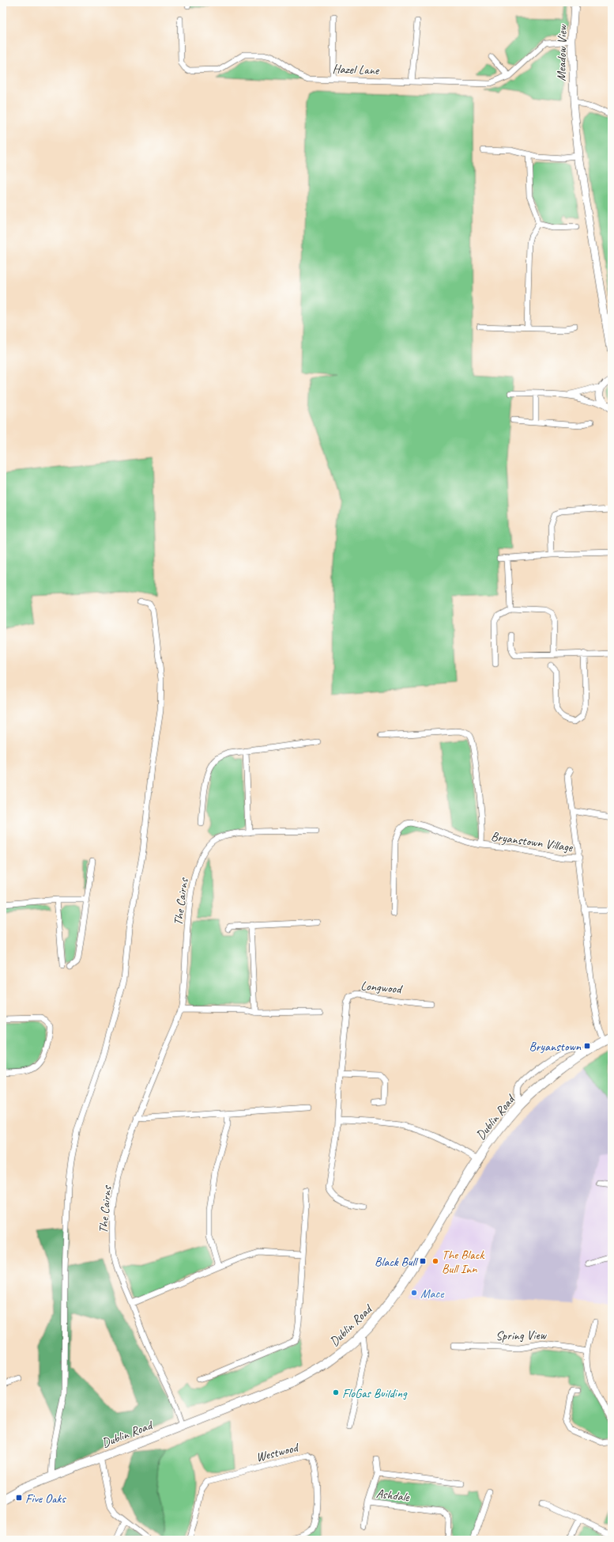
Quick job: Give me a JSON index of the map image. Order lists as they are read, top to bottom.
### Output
{
  "streets": {
    "main road": ["Dublin Road"],
    "street": [
      "Meadow View",
      "Hazel Lane",
      "Bryanstown Village",
      "The Cairns",
      "Longwood",
      "Spring View",
      "Westwood",
      "Ashdale"
    ]
  },
  "crossings": [
    ["Meadow View", "Hazel Lane"],
    ["The Cairns", "Dublin Road"]
  ],
  "places": {
    "transit": ["Bryanstown", "Black Bull", "Five Oaks"],
    "other": ["The Black Bull Inn", "Mace", "FloGas Building"]
  }
}
